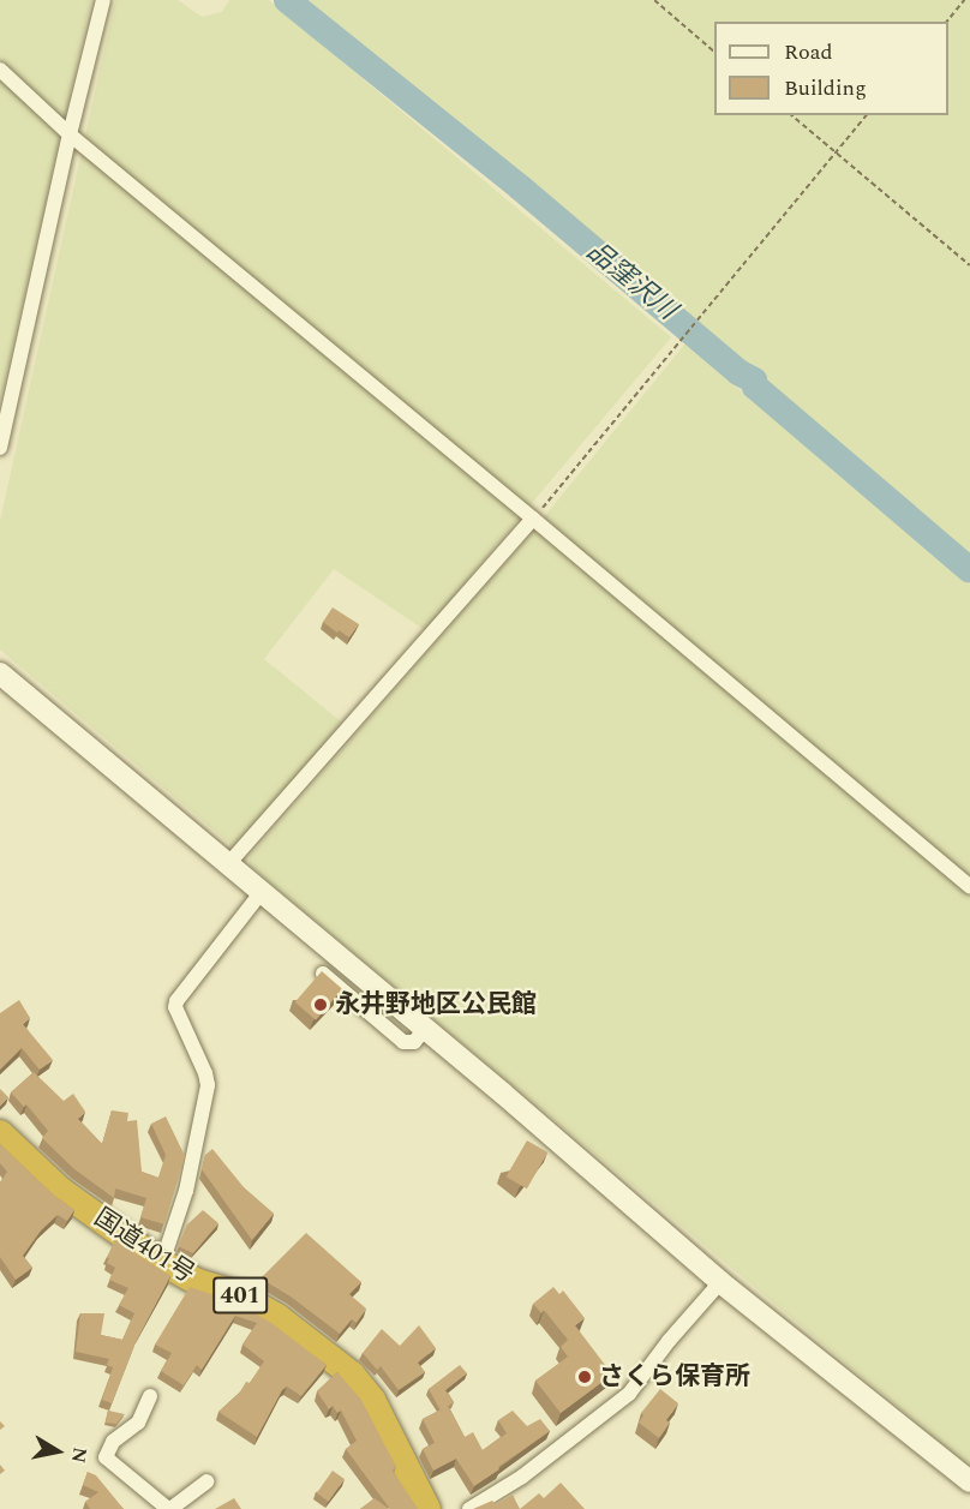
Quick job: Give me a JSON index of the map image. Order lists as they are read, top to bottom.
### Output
{
  "streets": {
    "highway": ["国道401号", "401"]
  },
  "water": ["品窪沢川"],
  "places": ["永井野地区公民館", "さくら保育所"],
  "legend": ["Road", "Building"],
  "north": "right"
}
